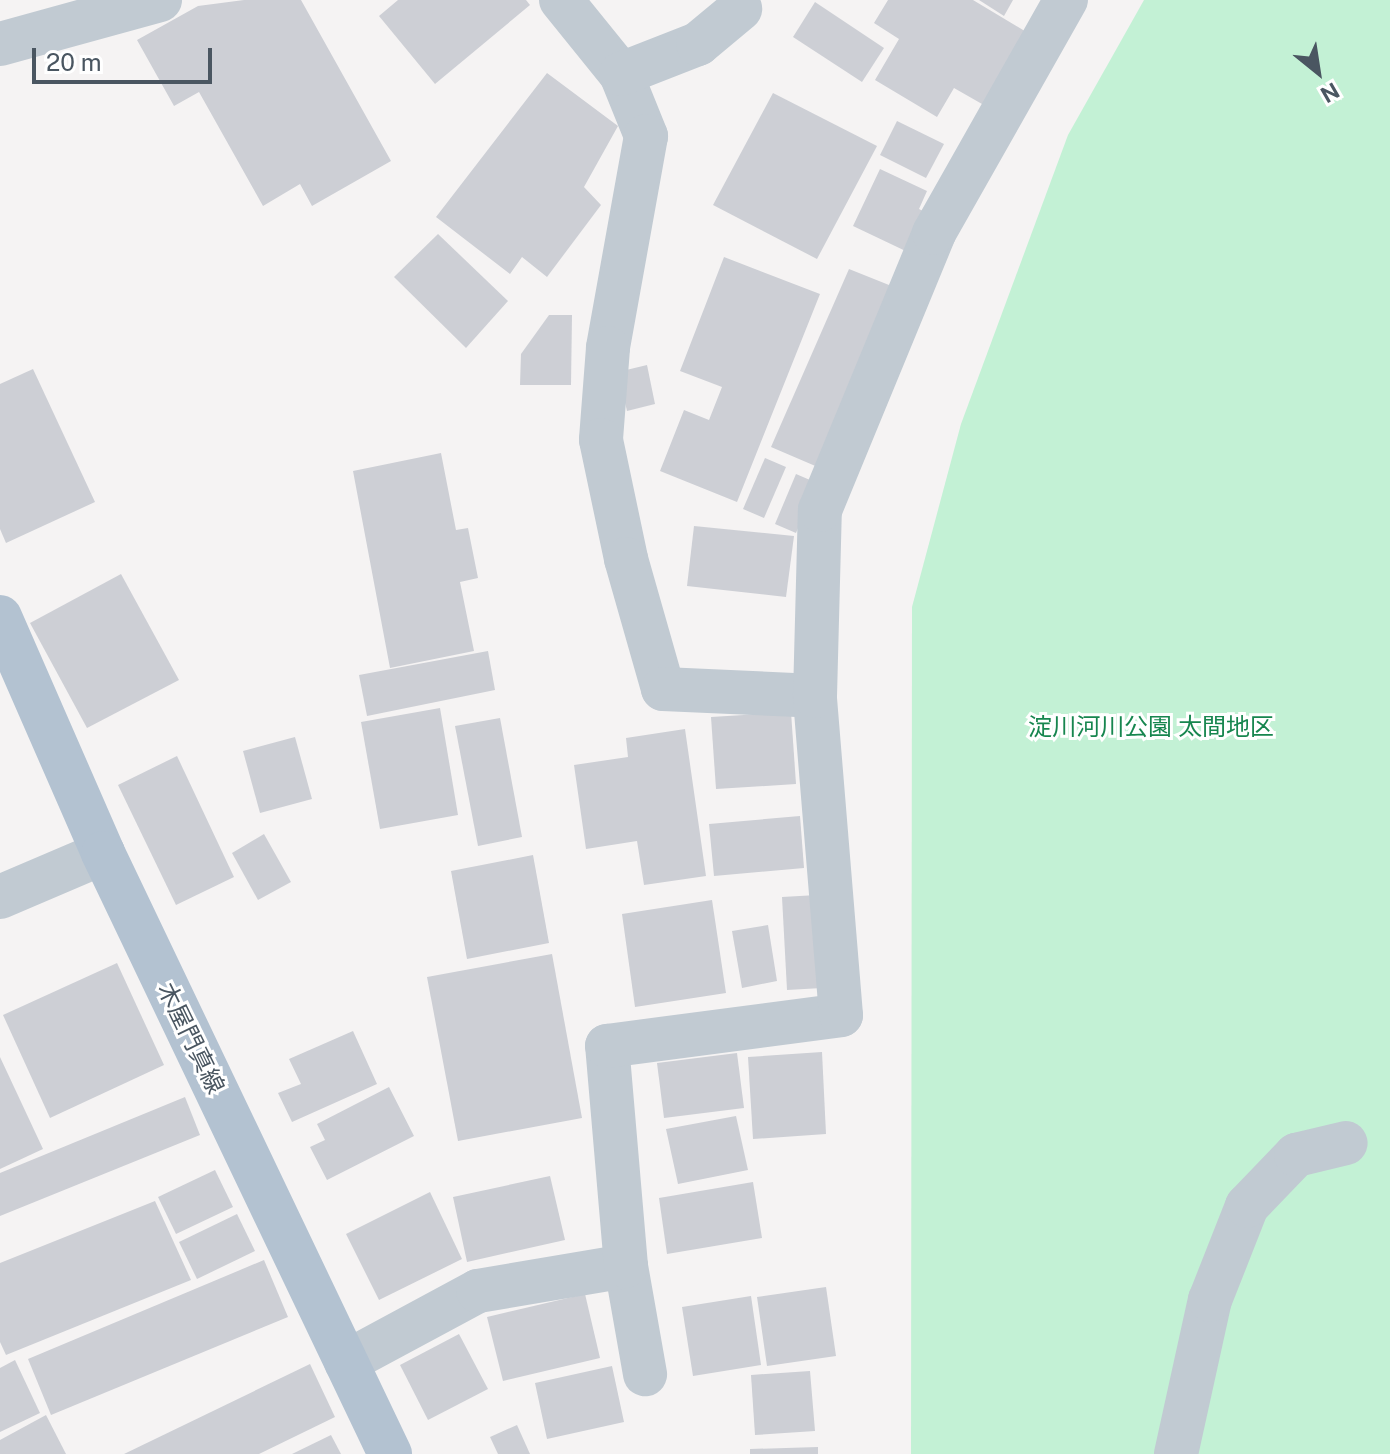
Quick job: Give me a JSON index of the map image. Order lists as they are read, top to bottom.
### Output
{
  "streets": {
    "main road": ["木屋門真線"]
  },
  "parks": ["淀川河川公園 太間地区"],
  "scale_bar": "20 m",
  "north": "bottom right"
}
